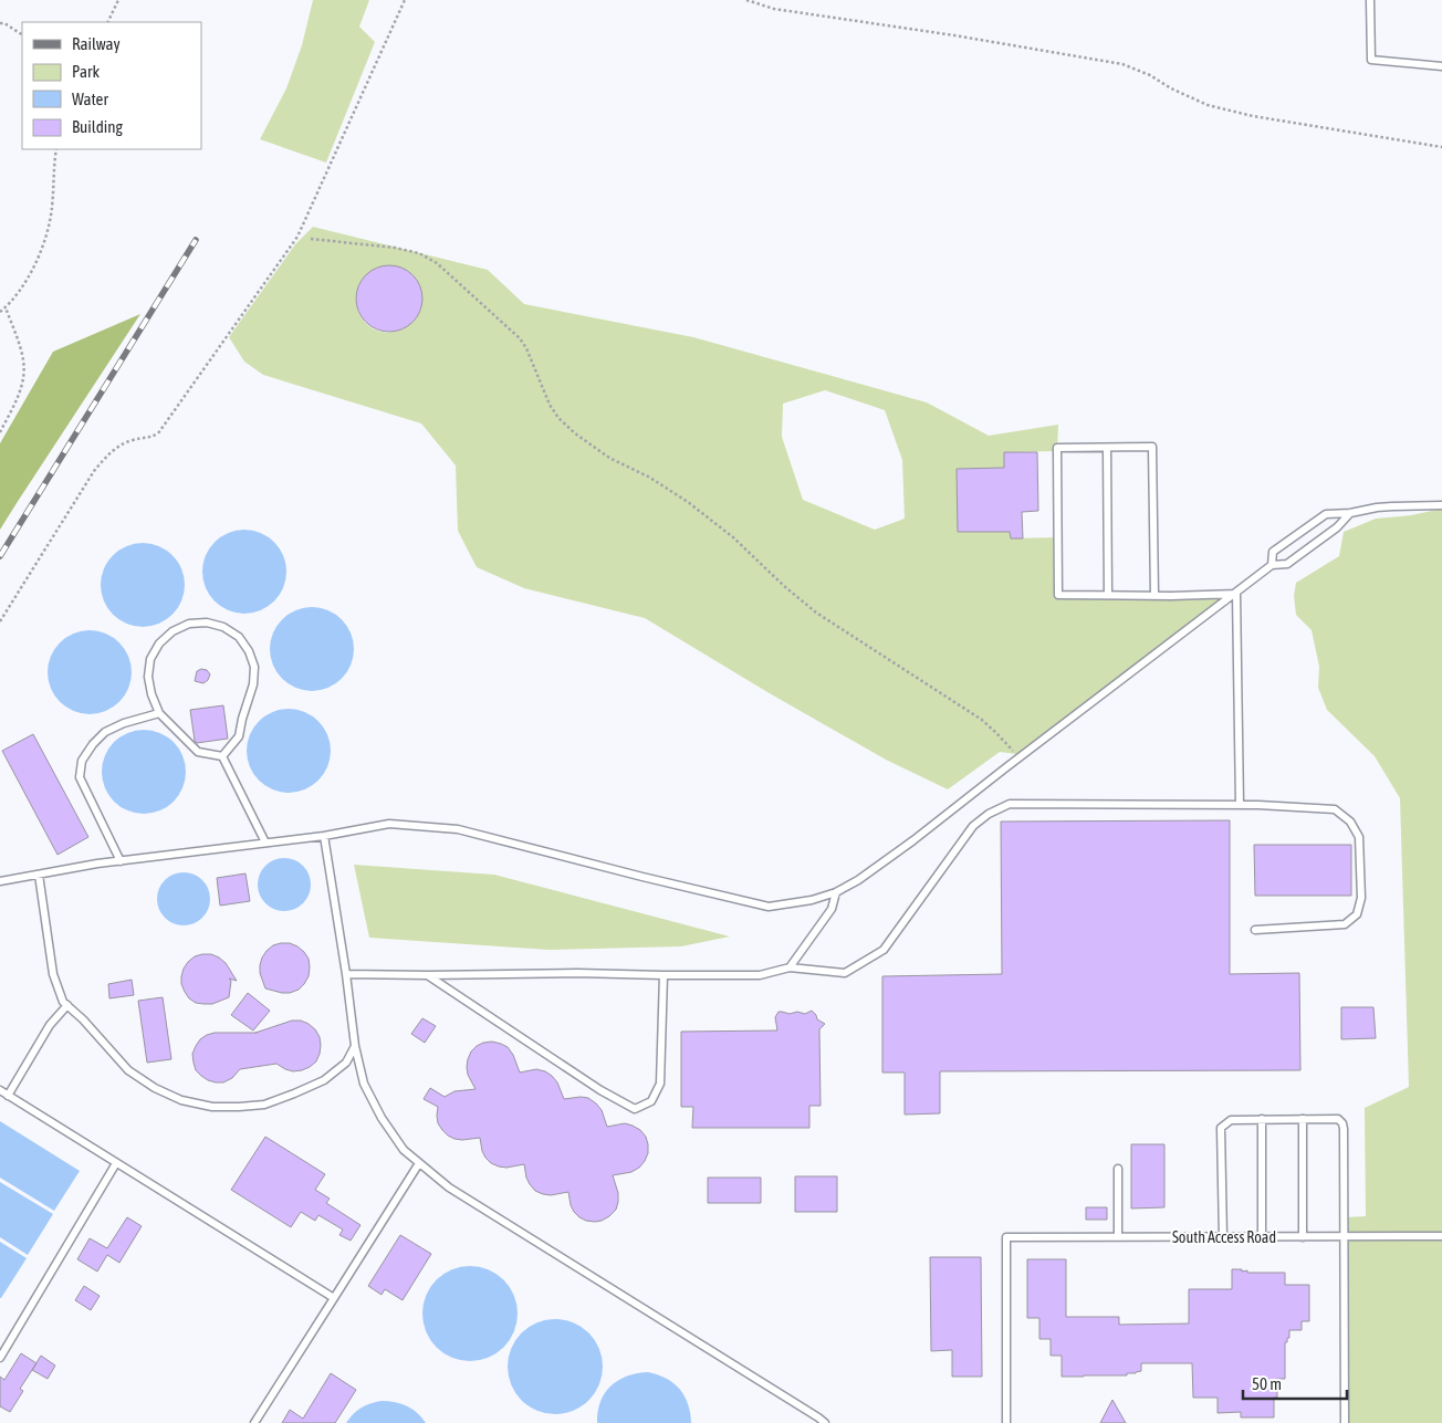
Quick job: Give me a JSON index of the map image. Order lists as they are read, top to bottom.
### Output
{
  "streets": {
    "lane": ["South Access Road"]
  },
  "legend": [
    "Railway",
    "Park",
    "Water",
    "Building"
  ],
  "scale_bar": "50 m"
}
